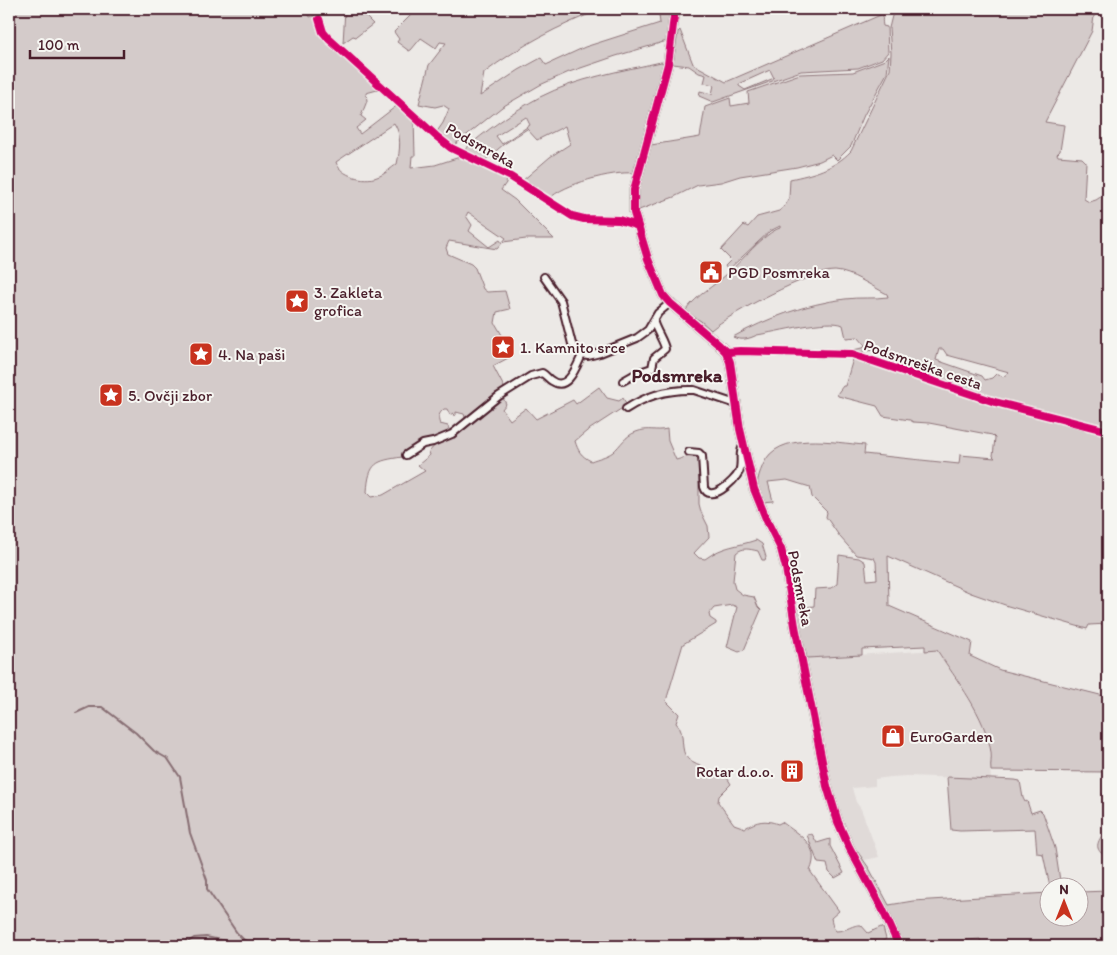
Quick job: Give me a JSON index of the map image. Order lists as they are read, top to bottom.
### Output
{
  "streets": {
    "street": ["Podsmreka", "Podsmreška cesta"]
  },
  "crossings": [
    ["Podsmreka", "Podsmreška cesta"]
  ],
  "districts": ["Podsmreka"],
  "places": {
    "public building": ["PGD Posmreka"],
    "place": [
      "3. Zakleta grofica",
      "1. Kamnito srce",
      "4. Na paši",
      "5. Ovčji zbor"
    ],
    "shop": ["EuroGarden"],
    "building": ["Rotar d.o.o."]
  },
  "scale_bar": "100 m",
  "north": "top"
}
